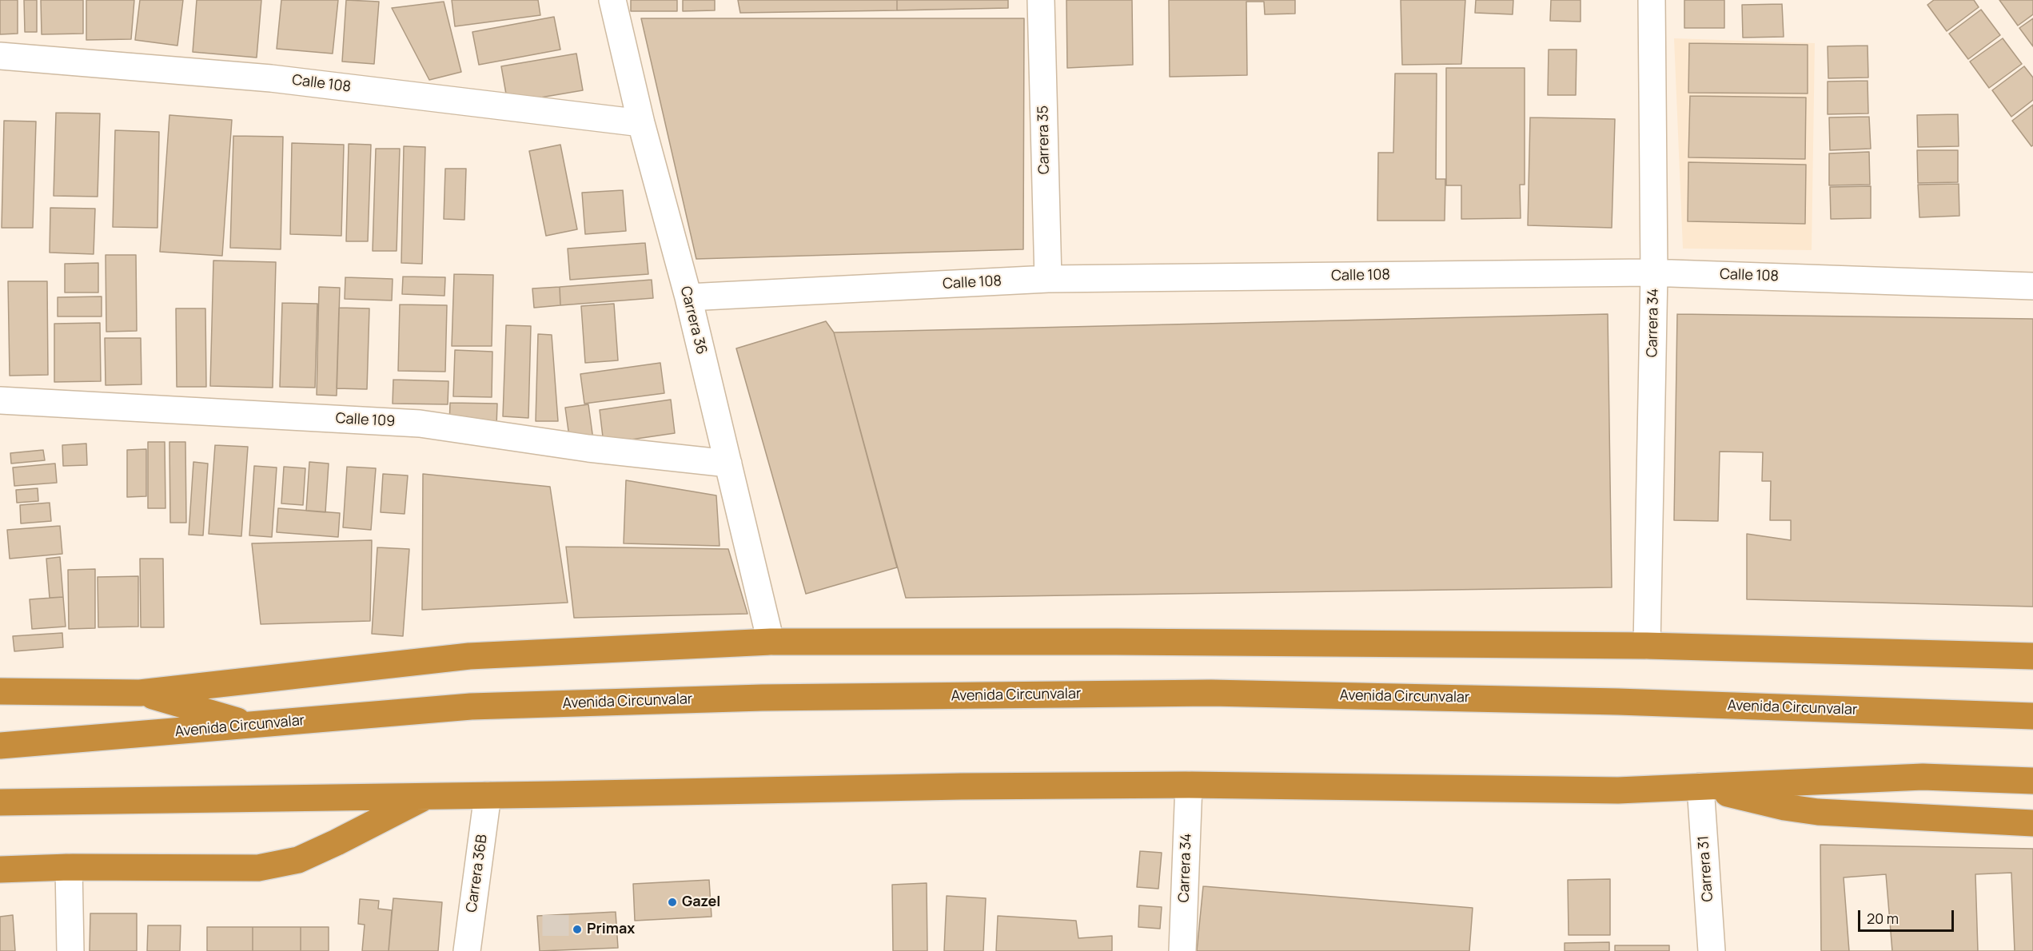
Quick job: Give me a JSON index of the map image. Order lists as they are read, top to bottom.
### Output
{
  "streets": {
    "highway": ["Avenida Circunvalar"],
    "street": [
      "Calle 108",
      "Carrera 35",
      "Carrera 36",
      "Carrera 34",
      "Calle 109",
      "Carrera 31",
      "Carrera 36B"
    ]
  },
  "crossings": [
    ["Calle 108", "Carrera 35"],
    ["Calle 108", "Carrera 36"],
    ["Calle 108", "Carrera 34"],
    ["Carrera 36", "Calle 109"]
  ],
  "places": ["Gazel", "Primax"],
  "scale_bar": "20 m"
}
